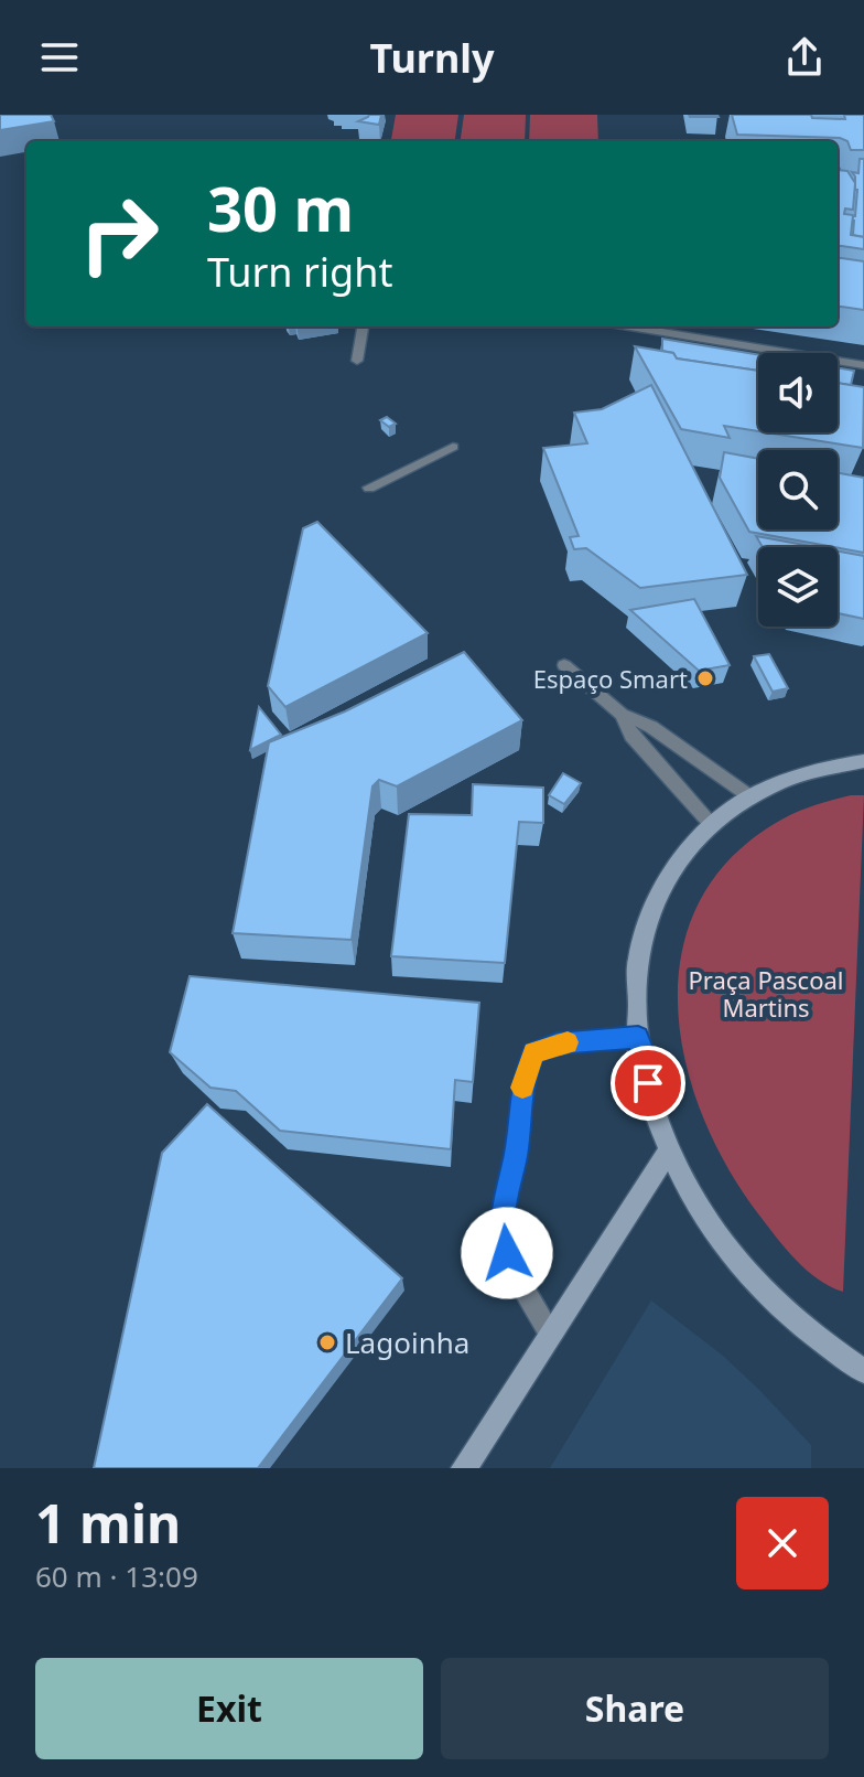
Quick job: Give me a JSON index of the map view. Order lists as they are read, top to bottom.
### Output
{
  "parks": ["Praça Pascoal Martins"],
  "places": ["Espaço Smart", "Lagoinha"],
  "page": {
    "header": "Turnly",
    "turn": ["30 m", "Turn right"],
    "heading": ["1 min", "60 m · 13:09"],
    "buttons": ["Exit", "Share"]
  }
}
